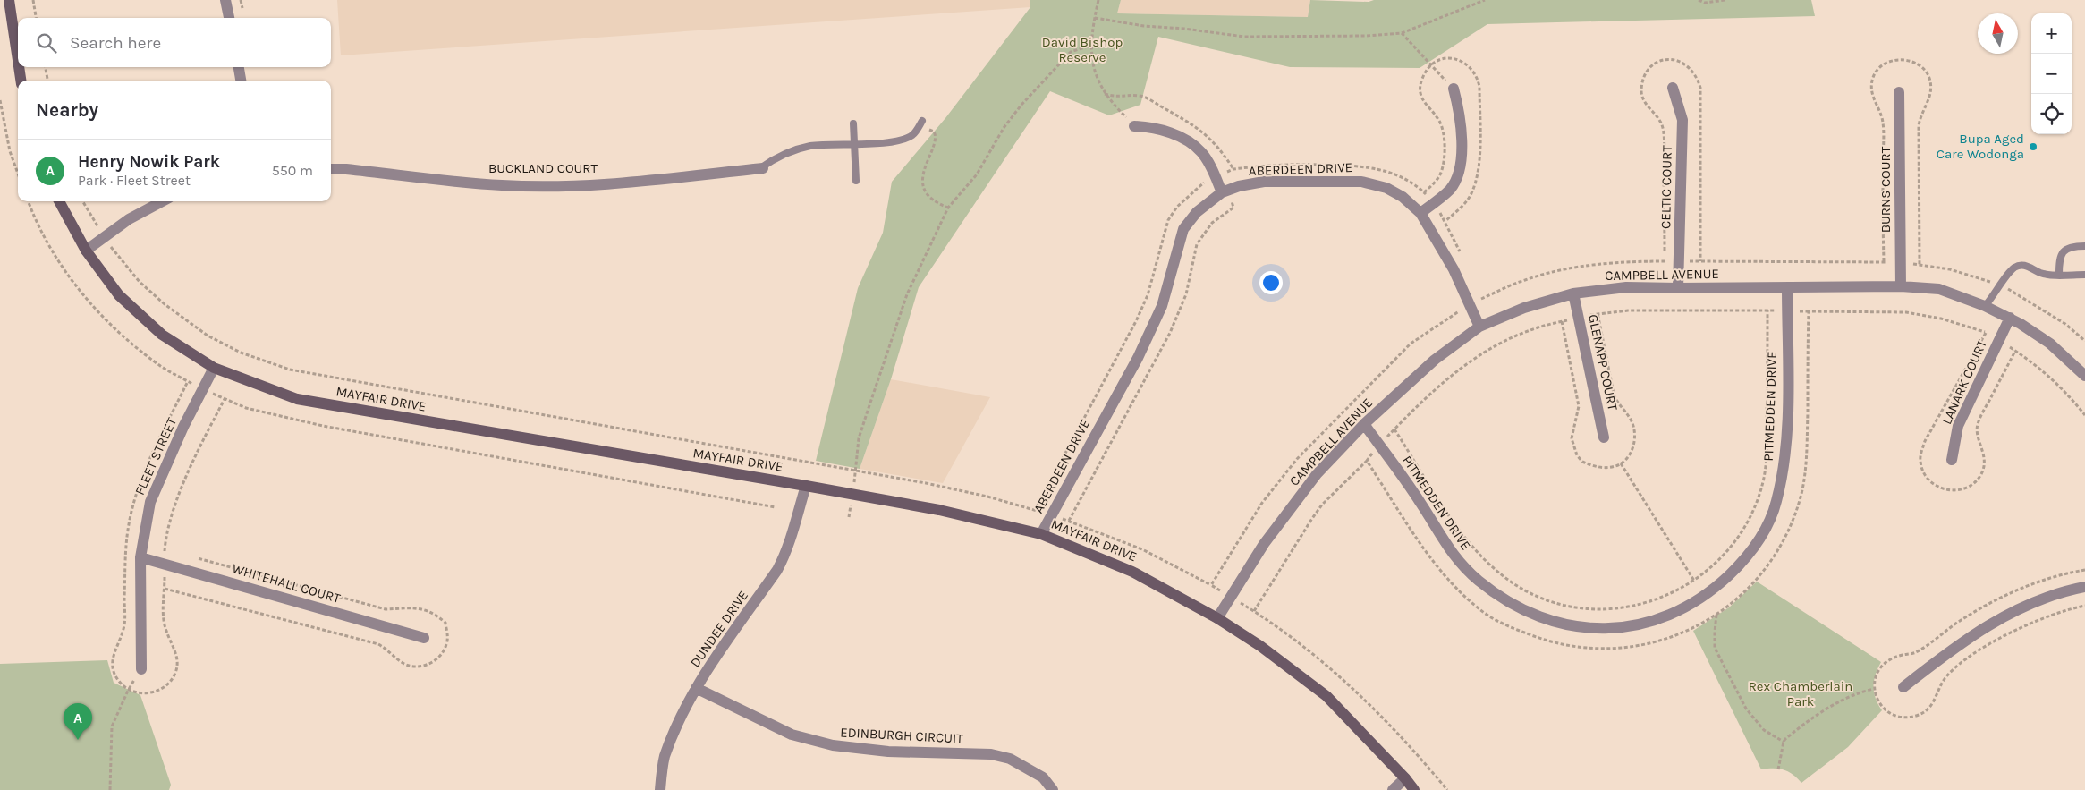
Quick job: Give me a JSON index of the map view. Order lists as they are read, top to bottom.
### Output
{
  "streets": {
    "street": [
      "BUCKLAND COURT",
      "ABERDEEN DRIVE",
      "CELTIC COURT",
      "BURNS COURT",
      "CAMPBELL AVENUE",
      "GLENAPP COURT",
      "LANARK COURT",
      "MAYFAIR DRIVE",
      "PITMEDDEN DRIVE",
      "FLEET STREET",
      "WHITEHALL COURT",
      "DUNDEE DRIVE",
      "EDINBURGH CIRCUIT"
    ]
  },
  "crossings": [
    ["ABERDEEN DRIVE", "CAMPBELL AVENUE"],
    ["ABERDEEN DRIVE", "MAYFAIR DRIVE"],
    ["CELTIC COURT", "CAMPBELL AVENUE"],
    ["BURNS COURT", "CAMPBELL AVENUE"],
    ["CAMPBELL AVENUE", "GLENAPP COURT"],
    ["CAMPBELL AVENUE", "LANARK COURT"],
    ["CAMPBELL AVENUE", "MAYFAIR DRIVE"],
    ["CAMPBELL AVENUE", "PITMEDDEN DRIVE"],
    ["MAYFAIR DRIVE", "FLEET STREET"],
    ["MAYFAIR DRIVE", "DUNDEE DRIVE"],
    ["FLEET STREET", "WHITEHALL COURT"],
    ["DUNDEE DRIVE", "EDINBURGH CIRCUIT"]
  ],
  "parks": ["David Bishop Reserve", "Rex Chamberlain Park"],
  "places": ["Bupa Aged Care Wodonga"],
  "north": "top",
  "page": {
    "map_buttons": ["+", "−"],
    "search": "Search here",
    "heading": "Nearby",
    "list": [
      {
        "mark": "A",
        "name": "Henry Nowik Park",
        "note": "Park · Fleet Street",
        "value": "550 m"
      }
    ],
    "pins": "A"
  }
}
